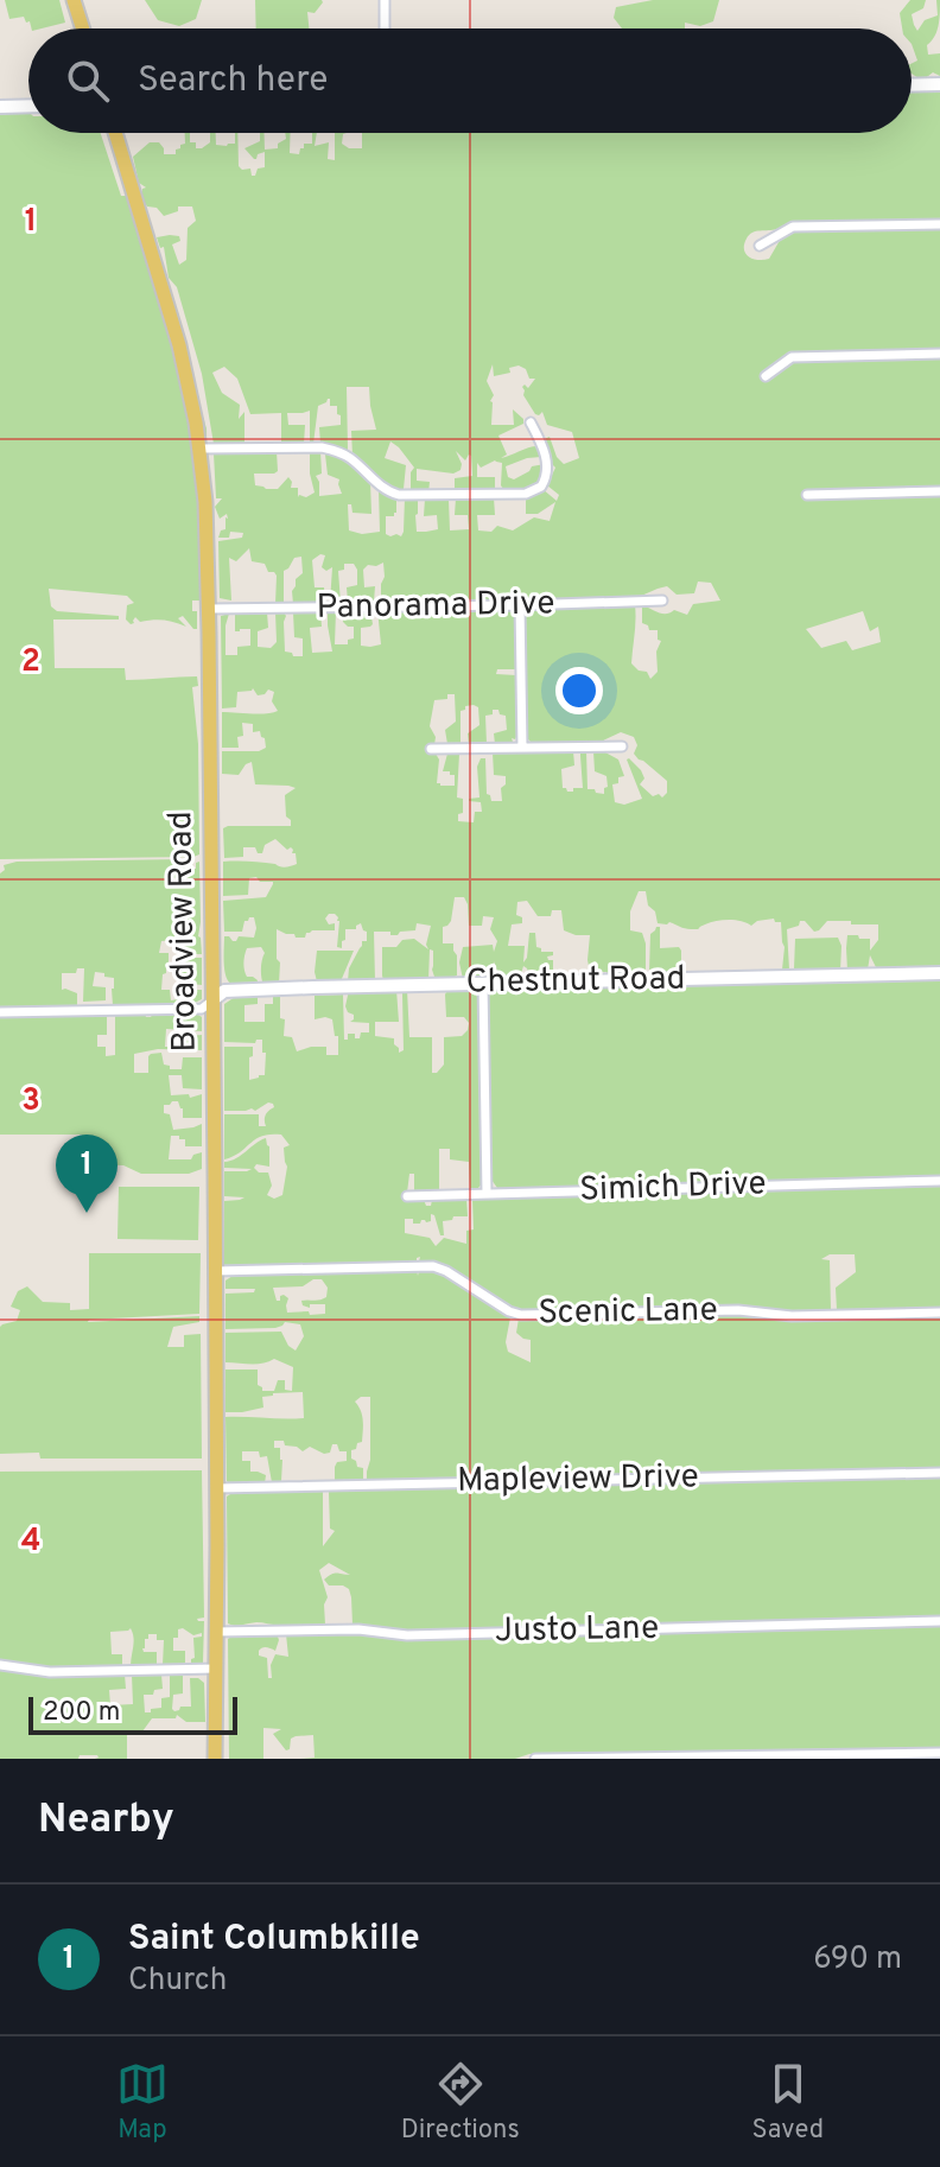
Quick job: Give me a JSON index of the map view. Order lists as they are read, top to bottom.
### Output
{
  "streets": {
    "main road": ["Broadview Road"],
    "street": [
      "Panorama Drive",
      "Chestnut Road",
      "Simich Drive",
      "Scenic Lane",
      "Mapleview Drive",
      "Justo Lane"
    ]
  },
  "crossings": [
    ["Panorama Drive", "Broadview Road"],
    ["Broadview Road", "Chestnut Road"],
    ["Broadview Road", "Scenic Lane"],
    ["Broadview Road", "Mapleview Drive"],
    ["Broadview Road", "Justo Lane"]
  ],
  "scale_bar": "200 m",
  "page": {
    "search": "Search here",
    "pins": "1",
    "scale": "200 m",
    "heading": "Nearby",
    "list": [
      {
        "mark": "1",
        "name": "Saint Columbkille",
        "note": "Church",
        "value": "690 m"
      }
    ],
    "nav": ["Map", "Directions", "Saved"]
  },
  "grid": {
    "rows": [
      "1",
      "2",
      "3",
      "4"
    ]
  }
}
